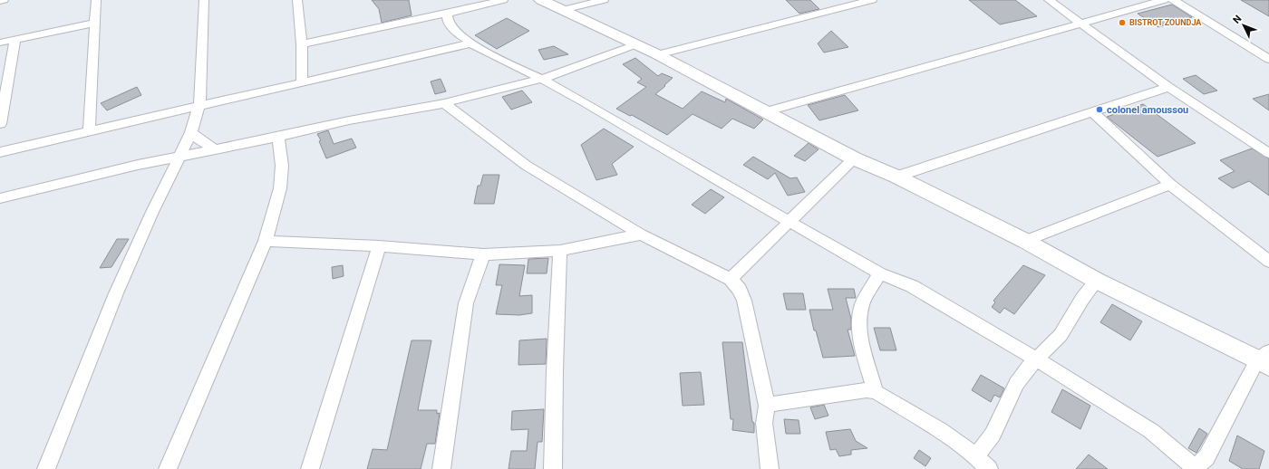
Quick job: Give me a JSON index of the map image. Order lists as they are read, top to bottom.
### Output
{
  "places": ["BISTROT ZOUNDJA", "colonel amoussou"],
  "north": "top left"
}
